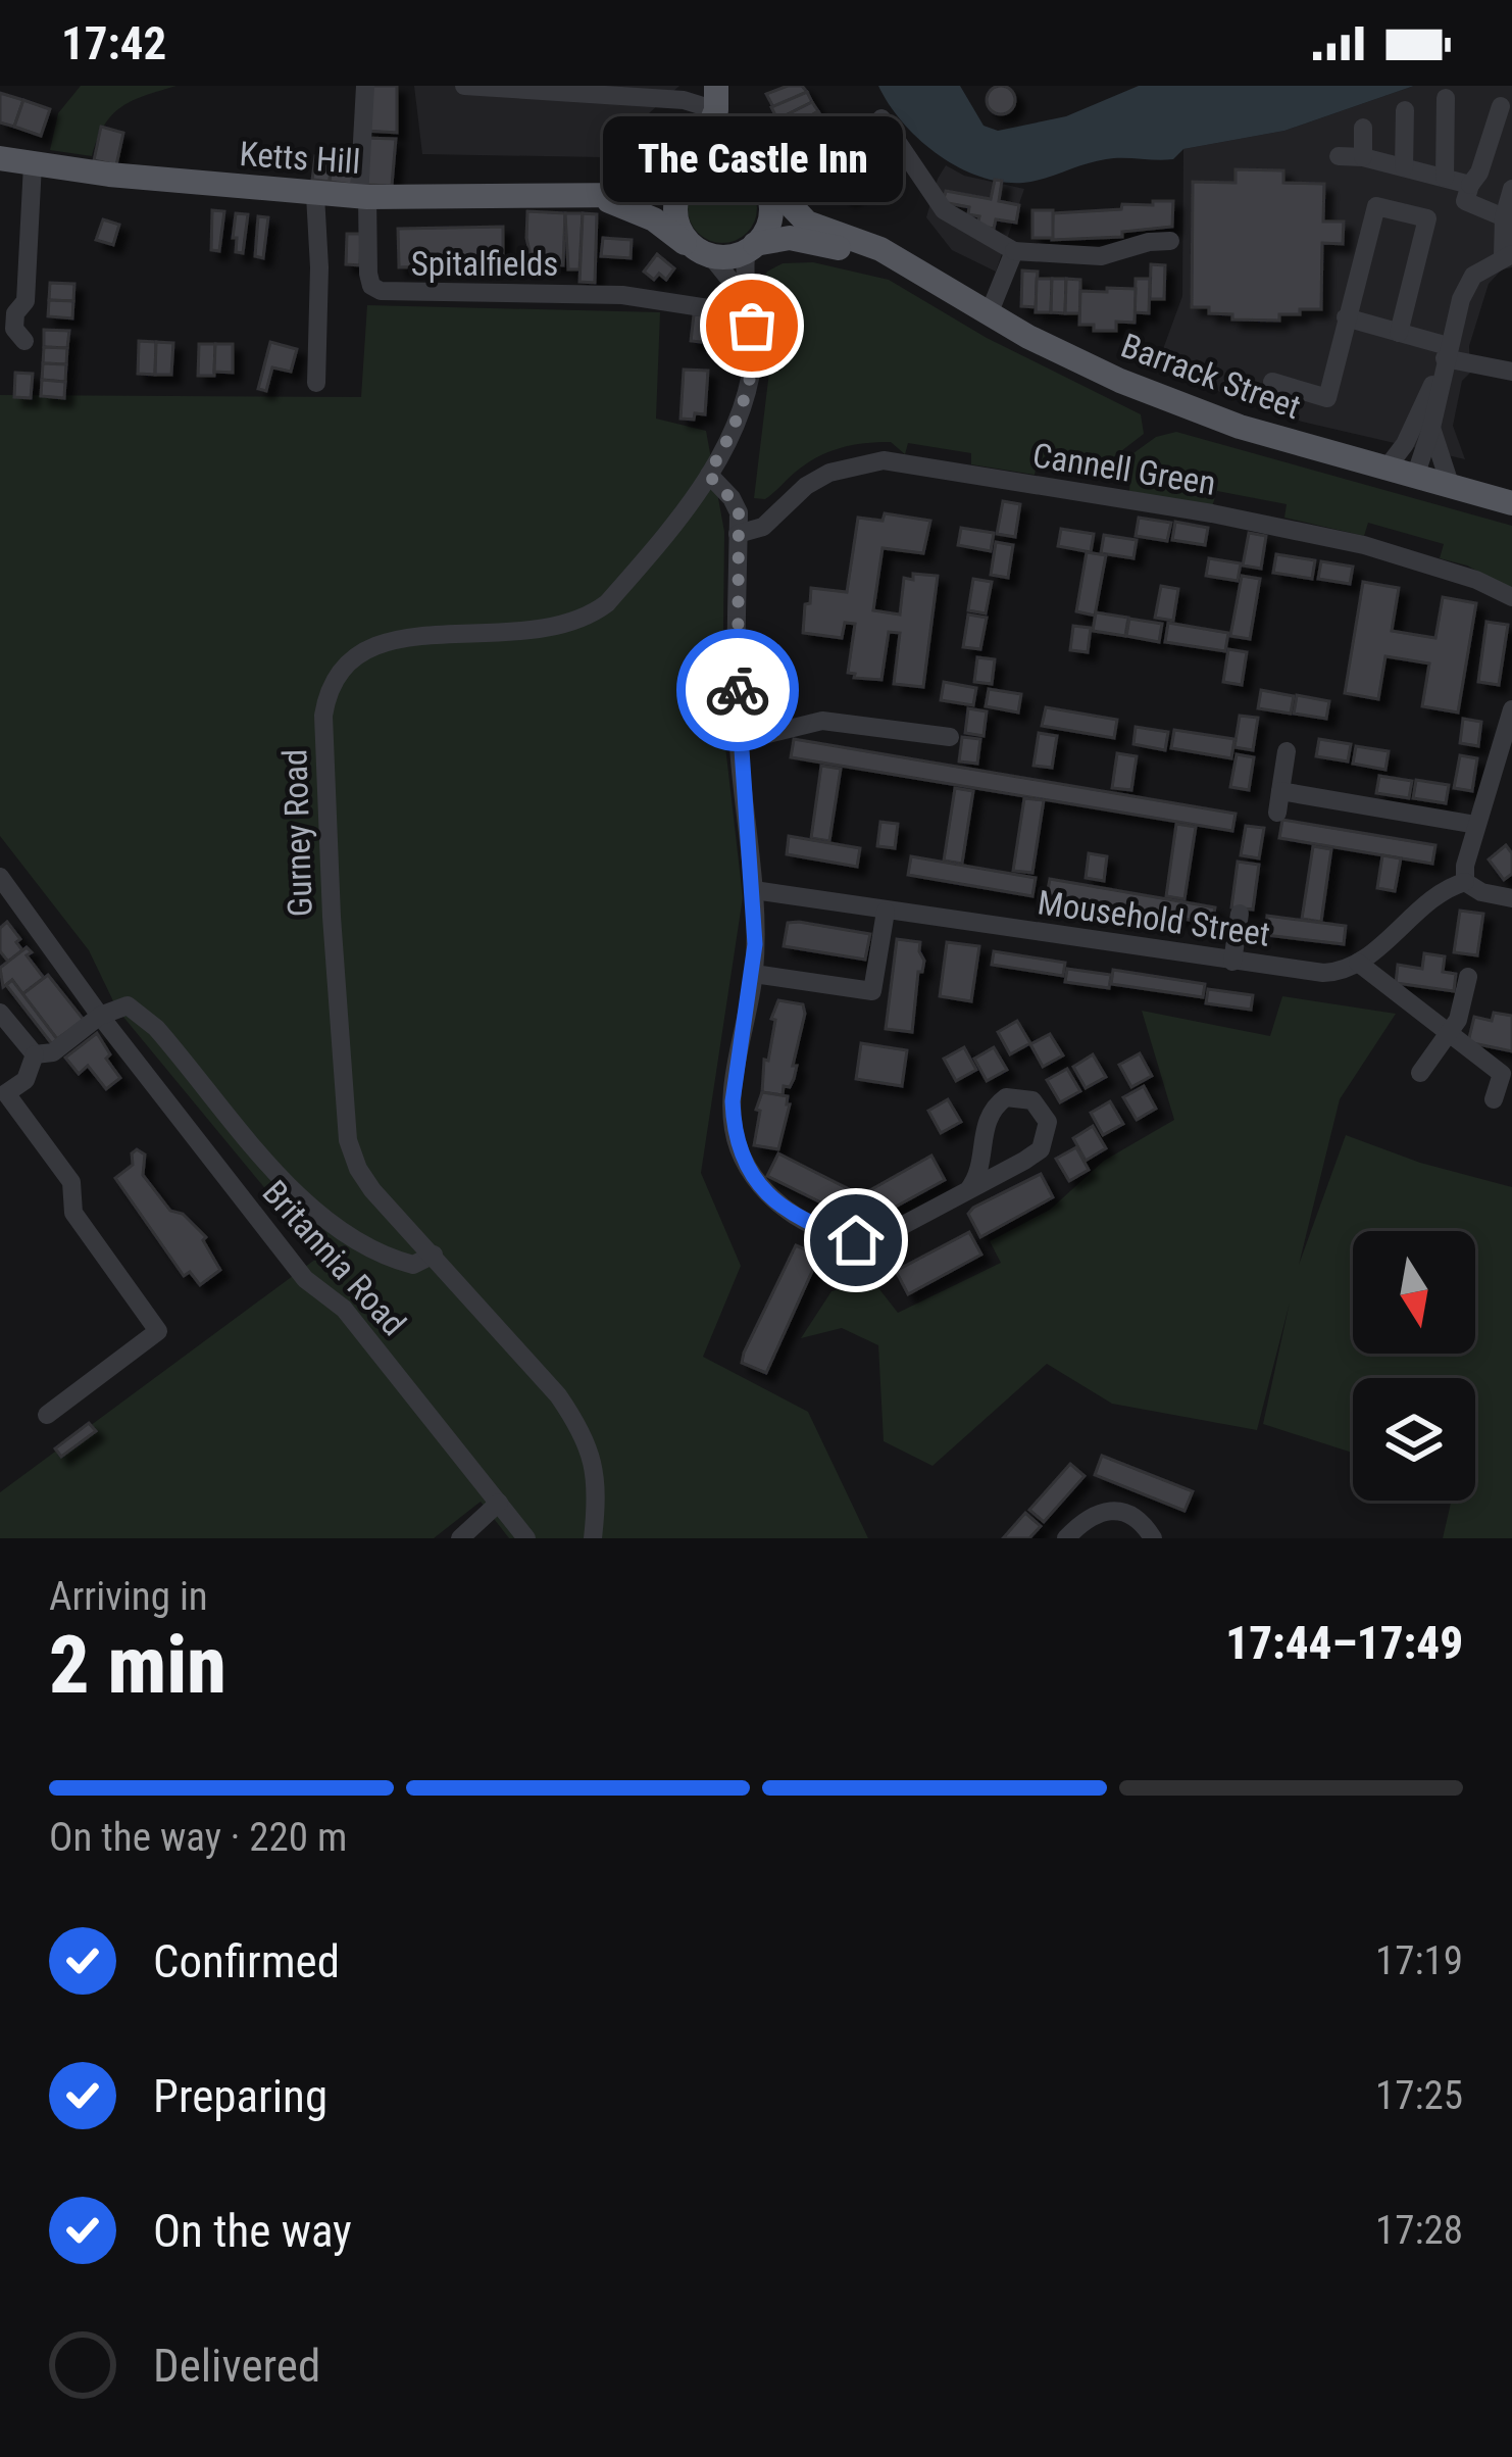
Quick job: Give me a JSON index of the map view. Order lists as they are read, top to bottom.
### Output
{
  "streets": {
    "main road": ["Ketts Hill", "Barrack Street"],
    "street": [
      "Spitalfields",
      "Cannell Green",
      "Gurney Road",
      "Mousehold Street",
      "Britannia Road"
    ]
  },
  "crossings": [
    ["Ketts Hill", "Spitalfields"],
    ["Ketts Hill", "Barrack Street"],
    ["Ketts Hill", "Gurney Road"],
    ["Spitalfields", "Gurney Road"],
    ["Barrack Street", "Gurney Road"],
    ["Gurney Road", "Britannia Road"]
  ],
  "places": ["The Castle Inn"],
  "north": "bottom",
  "page": {
    "status": "17:42",
    "bubble": "The Castle Inn",
    "heading": ["2 min", "Arriving in", "17:44–17:49"],
    "bar": "On the way · 220 m",
    "list": [
      ["Confirmed", "17:19"],
      ["Preparing", "17:25"],
      ["On the way", "17:28"],
      "Delivered"
    ]
  }
}
